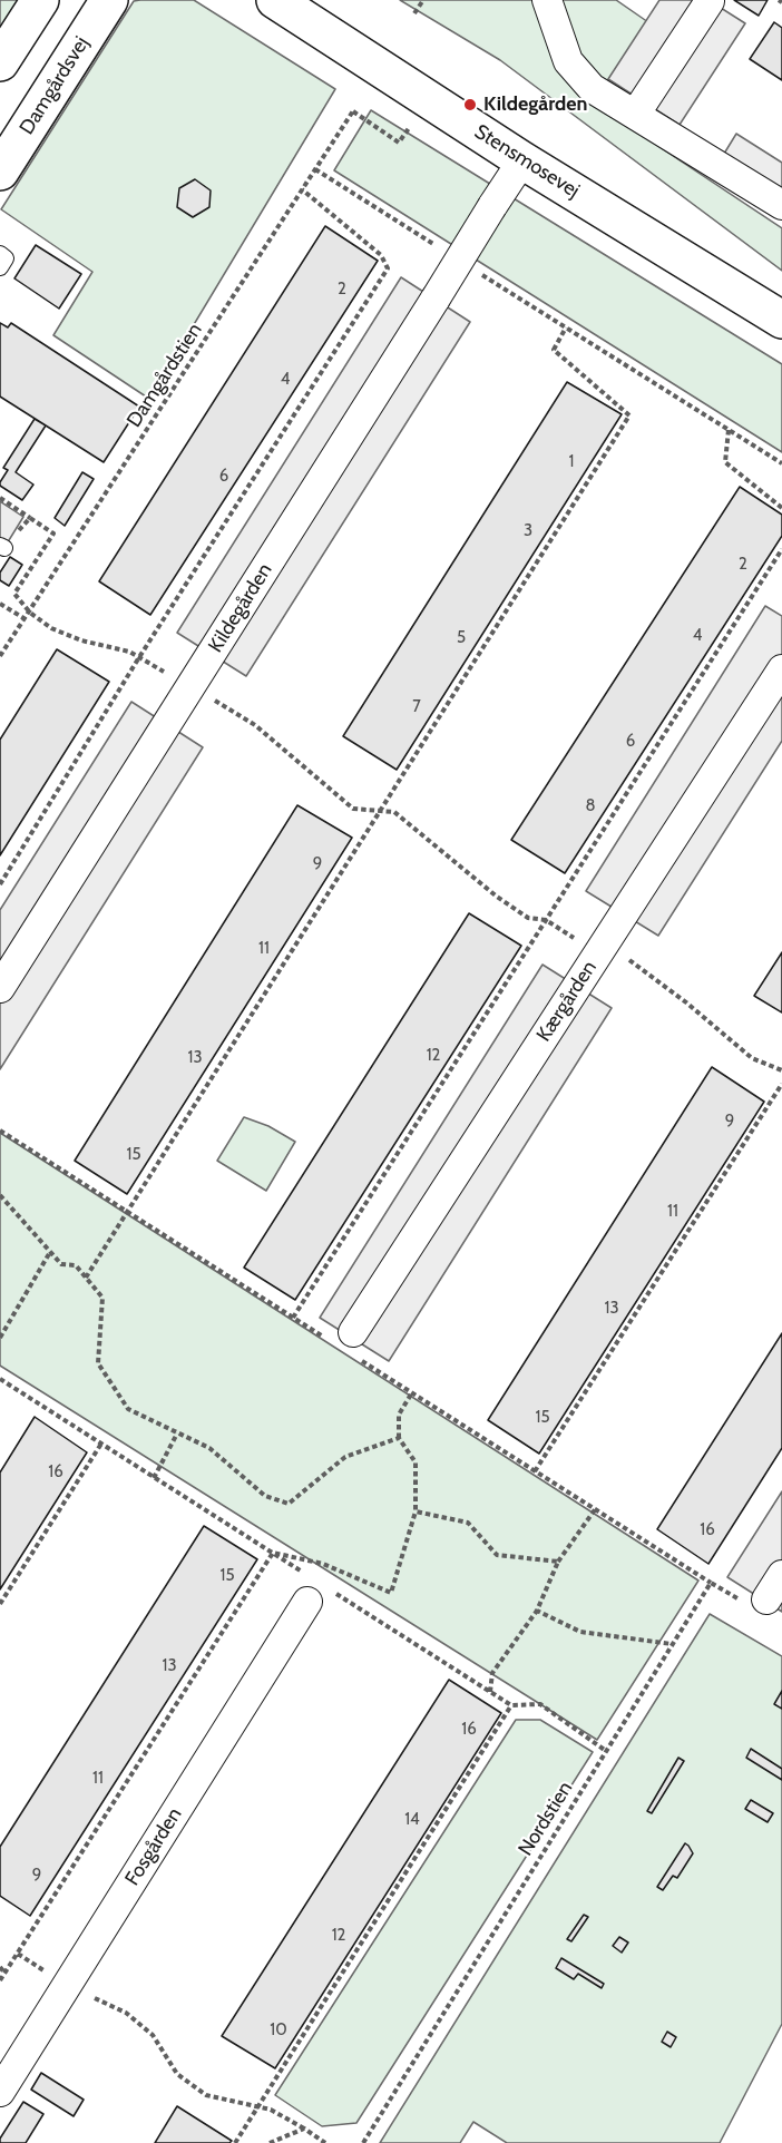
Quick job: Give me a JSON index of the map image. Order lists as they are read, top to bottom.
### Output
{
  "streets": {
    "street": [
      "Damgårdsvej",
      "Stensmosevej",
      "Kildegården",
      "Kærgården",
      "Fosgården"
    ],
    "path": ["Damgårdstien", "Nordstien"]
  },
  "crossings": [
    ["Stensmosevej", "Kildegården"]
  ],
  "places": ["Kildegården"],
  "house_numbers": [
    "2",
    "4",
    "1",
    "6",
    "3",
    "2",
    "4",
    "5",
    "7",
    "6",
    "8",
    "9",
    "11",
    "12",
    "13",
    "9",
    "15",
    "11",
    "13",
    "15",
    "16",
    "16",
    "15",
    "13",
    "16",
    "11",
    "14",
    "9",
    "12",
    "10"
  ]
}
